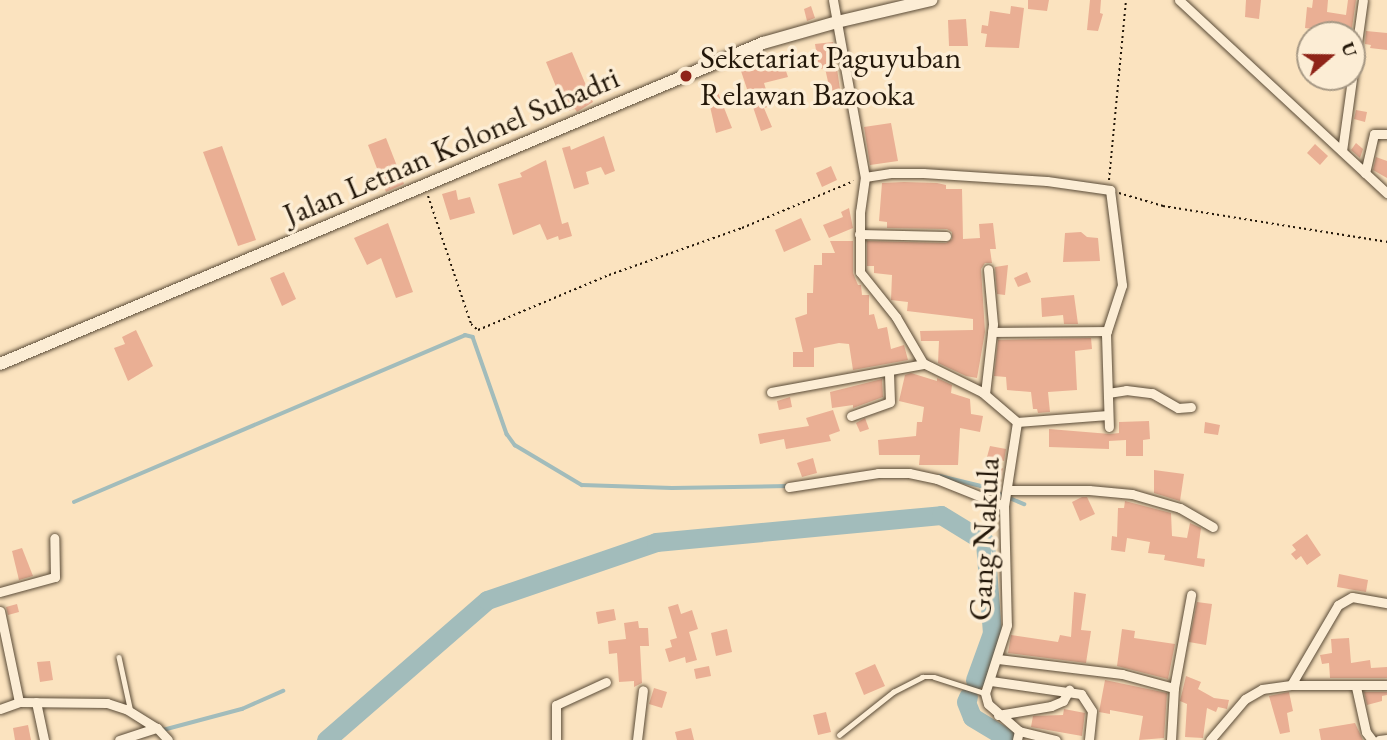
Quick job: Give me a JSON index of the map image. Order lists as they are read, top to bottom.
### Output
{
  "streets": {
    "main road": ["Jalan Letnan Kolonel Subadri"],
    "street": ["Gang Nakula"]
  },
  "places": ["Seketariat Paguyuban Relawan Bazooka"],
  "north": "right"
}
